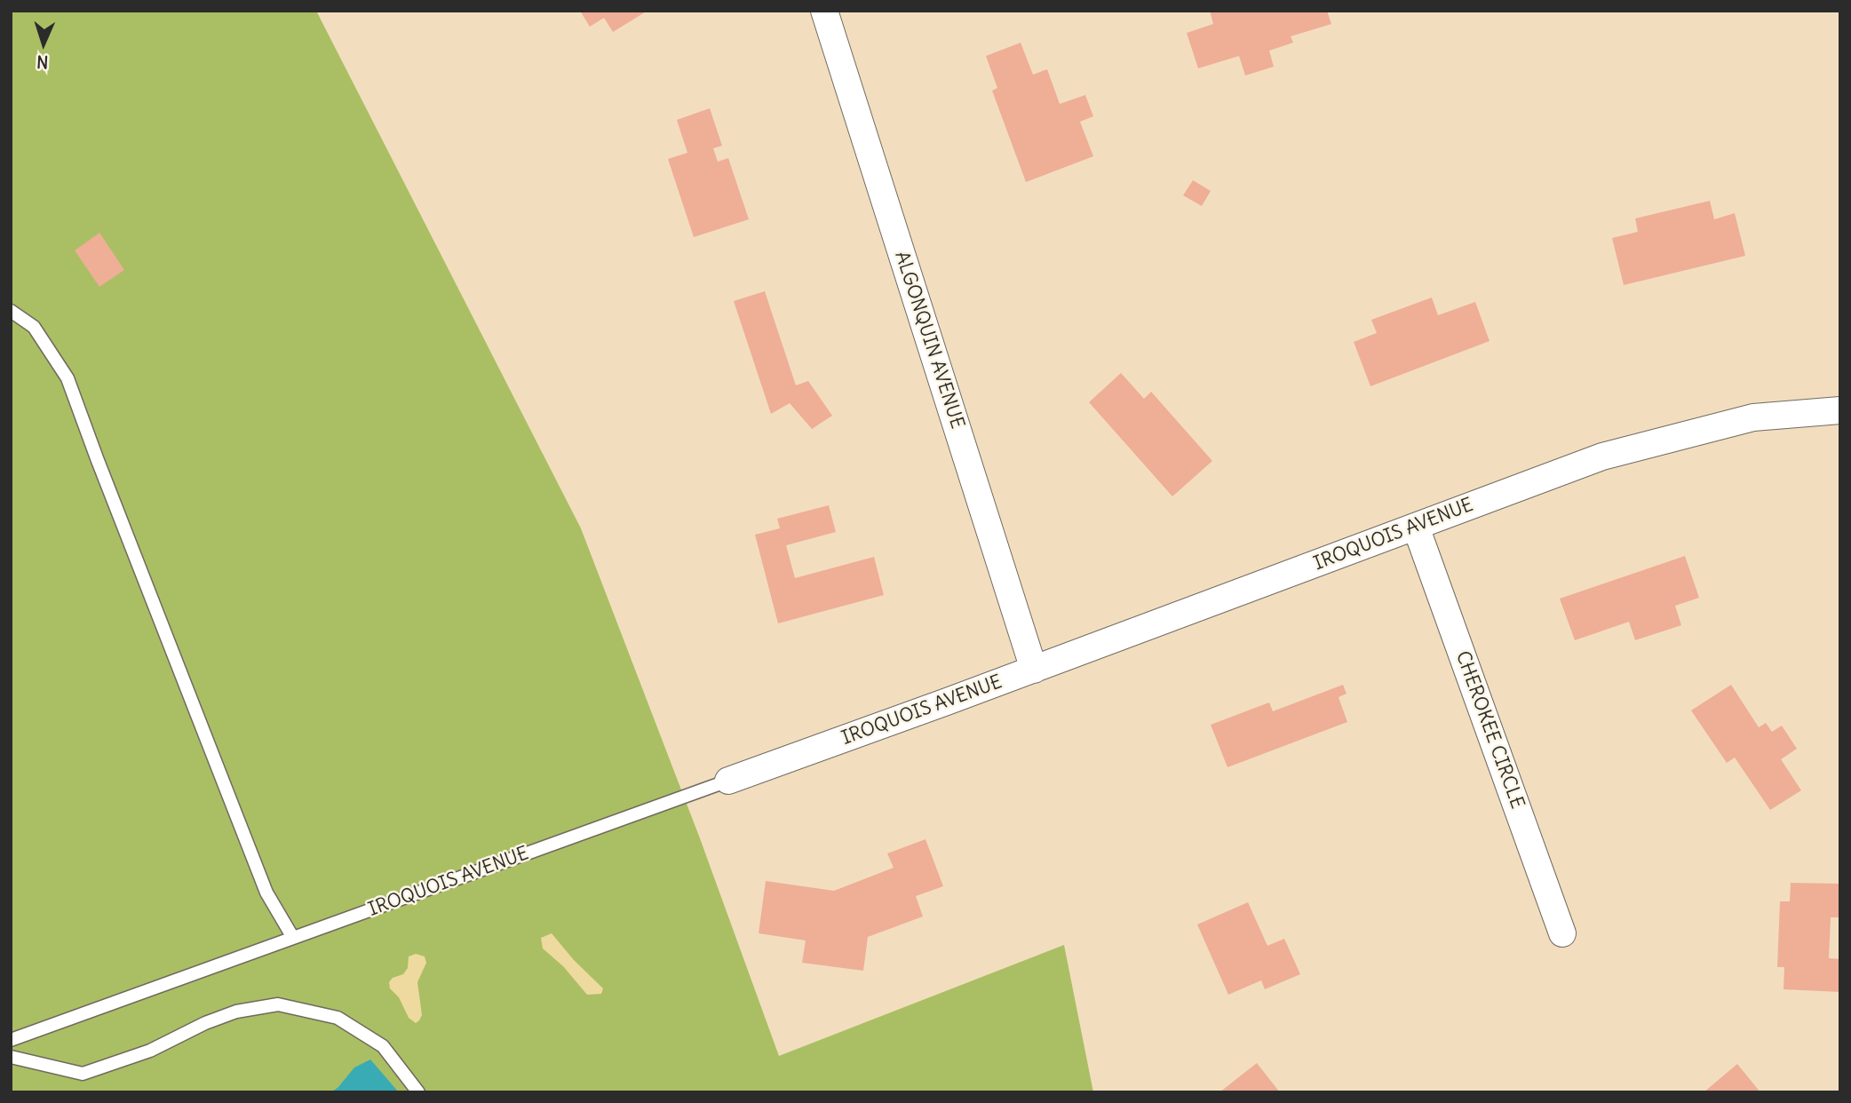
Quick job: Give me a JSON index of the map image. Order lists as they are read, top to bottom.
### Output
{
  "streets": {
    "street": ["ALGONQUIN AVENUE", "IROQUOIS AVENUE", "CHEROKEE CIRCLE"]
  },
  "crossings": [
    ["ALGONQUIN AVENUE", "IROQUOIS AVENUE"],
    ["IROQUOIS AVENUE", "CHEROKEE CIRCLE"]
  ],
  "north": "bottom"
}
